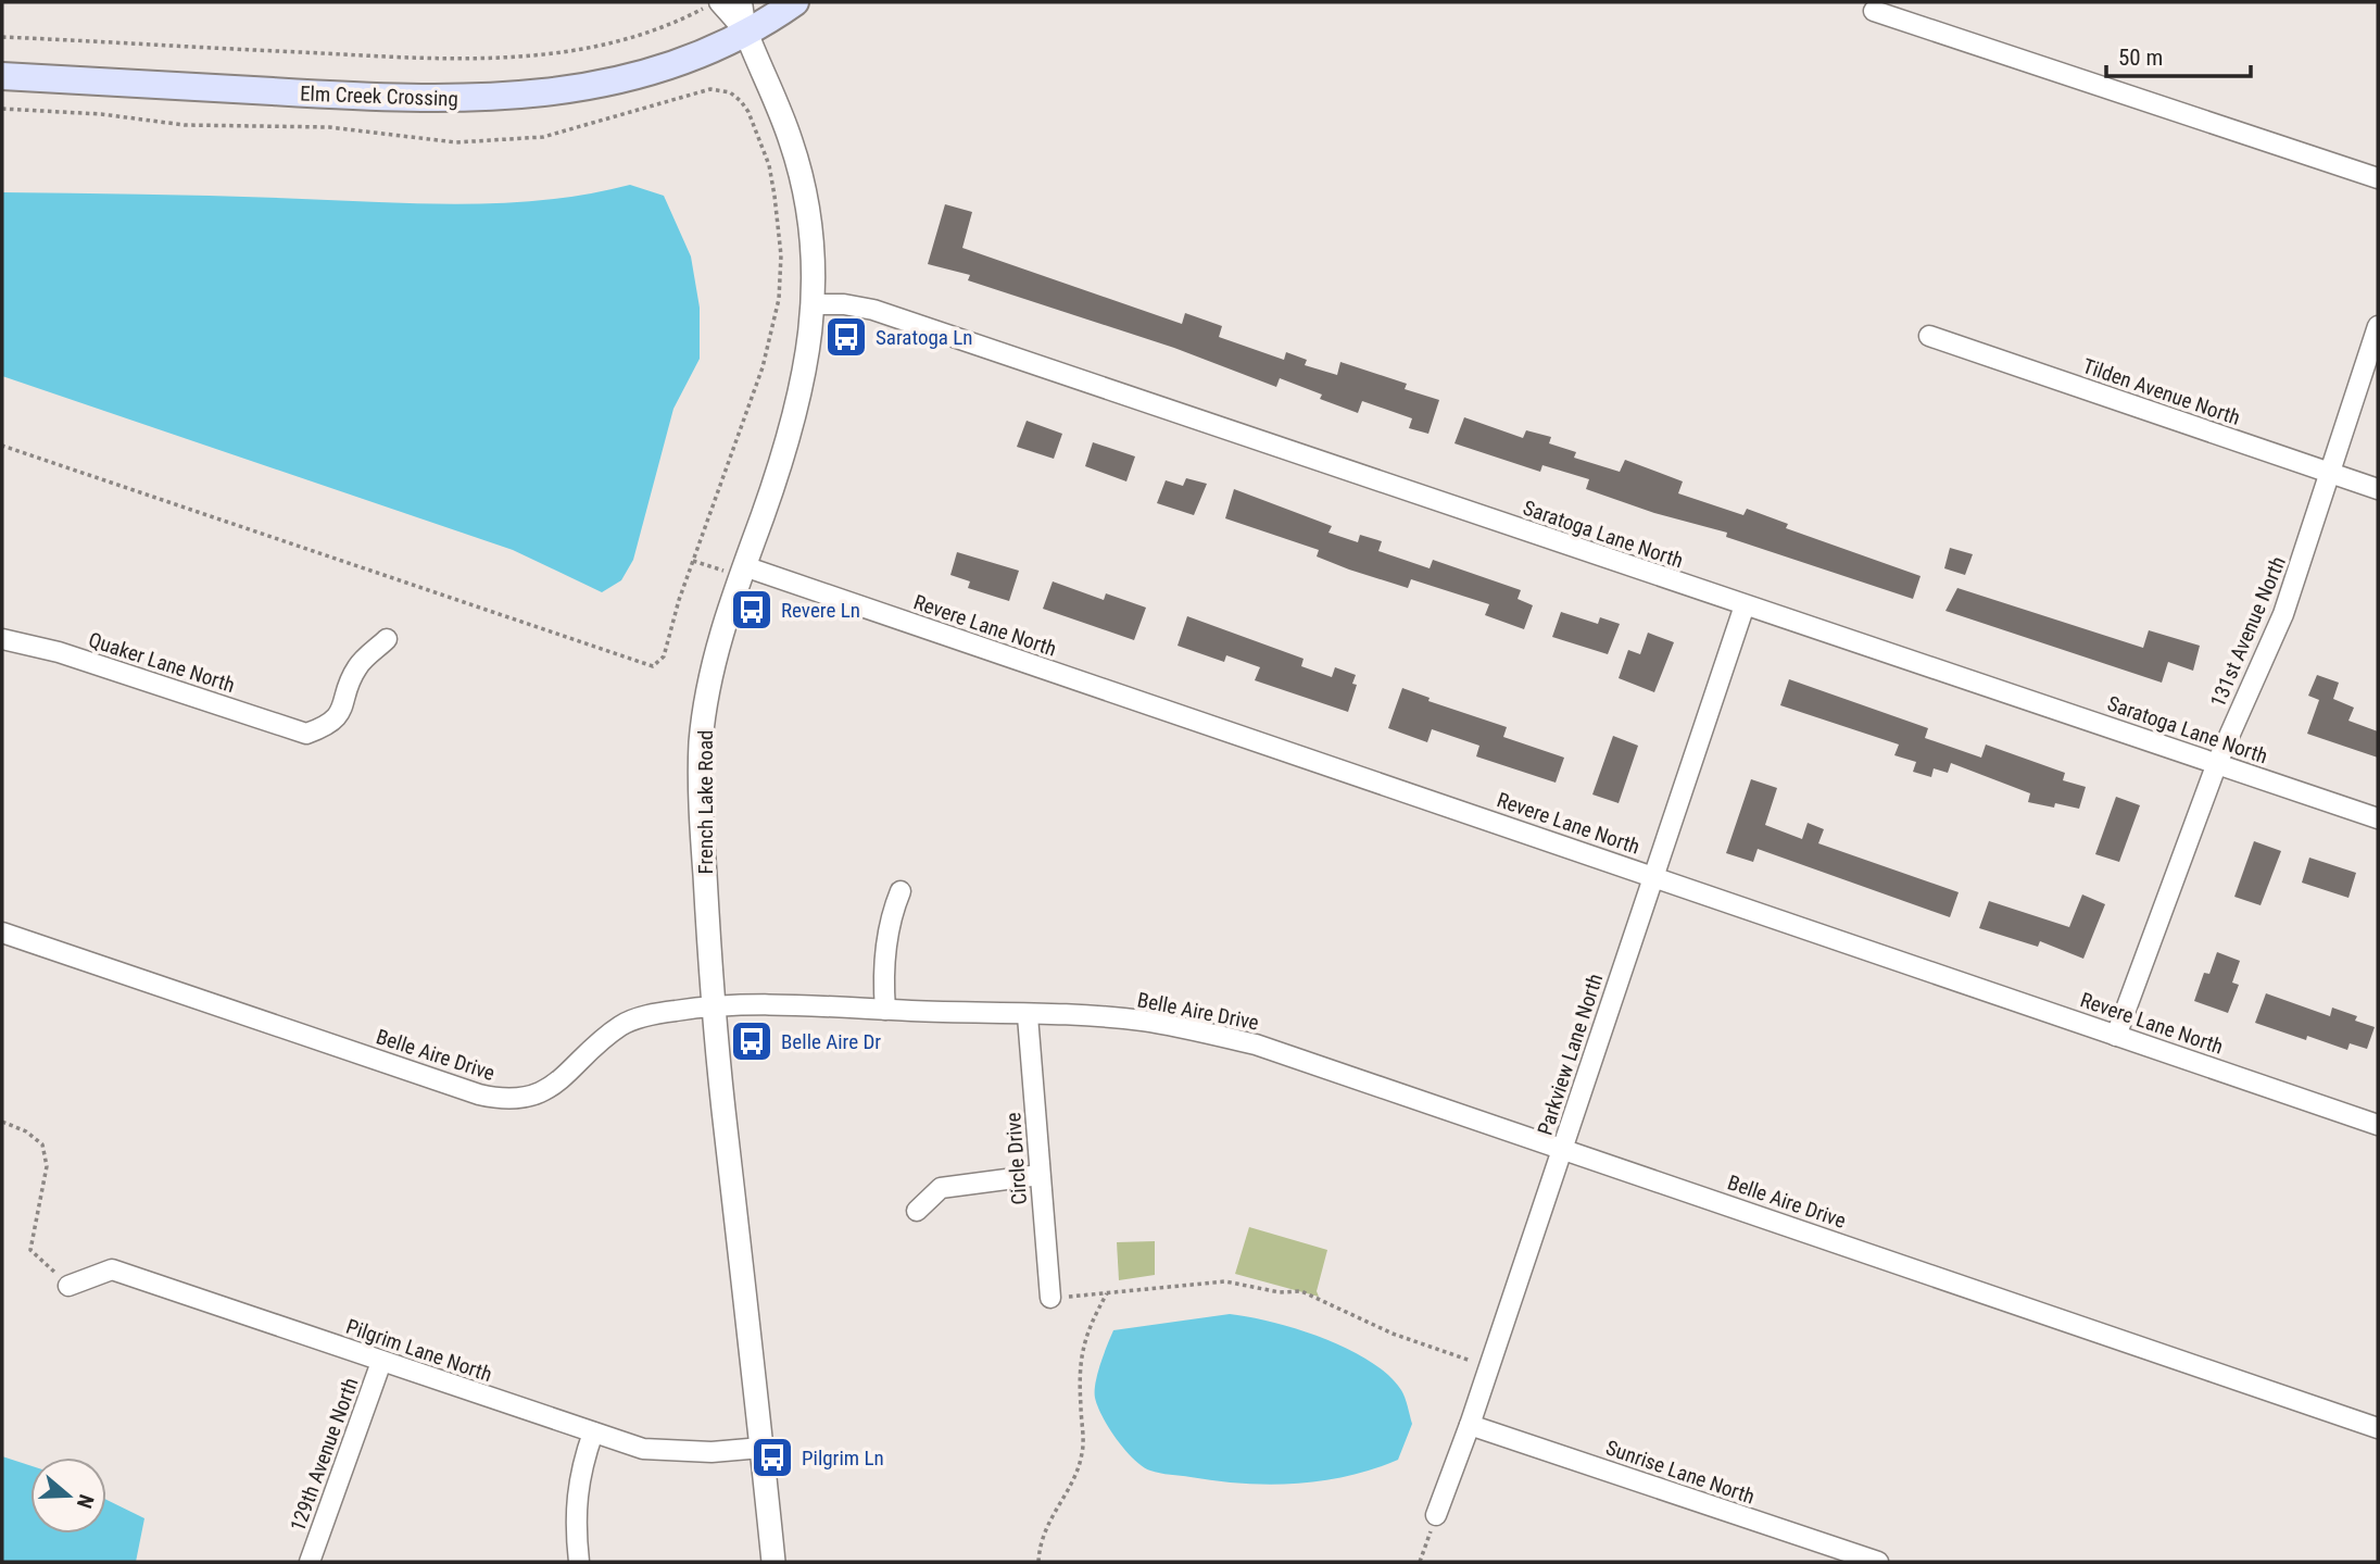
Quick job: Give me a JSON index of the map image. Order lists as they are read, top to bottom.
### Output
{
  "streets": {
    "main road": ["Elm Creek Crossing"],
    "street": [
      "Tilden Avenue North",
      "Saratoga Lane North",
      "Revere Lane North",
      "131st Avenue North",
      "Quaker Lane North",
      "French Lake Road",
      "Belle Aire Drive",
      "Parkview Lane North",
      "Circle Drive",
      "Pilgrim Lane North",
      "129th Avenue North",
      "Sunrise Lane North"
    ]
  },
  "crossings": [
    ["Elm Creek Crossing", "French Lake Road"],
    ["Tilden Avenue North", "131st Avenue North"],
    ["Saratoga Lane North", "131st Avenue North"],
    ["Saratoga Lane North", "French Lake Road"],
    ["Saratoga Lane North", "Parkview Lane North"],
    ["Revere Lane North", "131st Avenue North"],
    ["Revere Lane North", "French Lake Road"],
    ["Revere Lane North", "Parkview Lane North"],
    ["French Lake Road", "Belle Aire Drive"],
    ["French Lake Road", "Pilgrim Lane North"],
    ["Belle Aire Drive", "Parkview Lane North"],
    ["Belle Aire Drive", "Circle Drive"],
    ["Parkview Lane North", "Sunrise Lane North"],
    ["Pilgrim Lane North", "129th Avenue North"]
  ],
  "places": {
    "bus stop": [
      "Saratoga Ln",
      "Revere Ln",
      "Belle Aire Dr",
      "Pilgrim Ln"
    ]
  },
  "scale_bar": "50 m",
  "north": "right"
}
